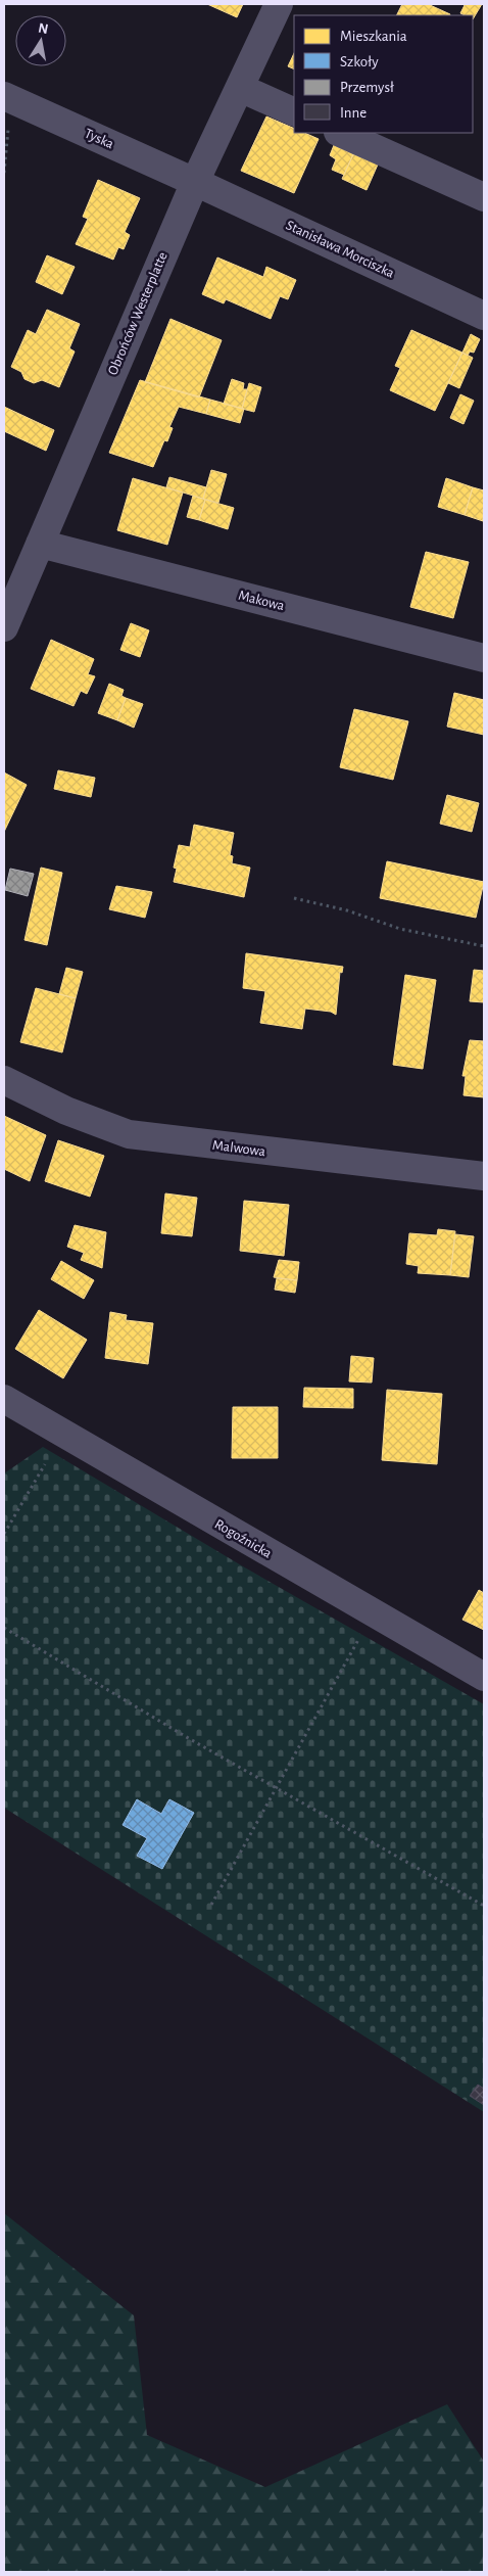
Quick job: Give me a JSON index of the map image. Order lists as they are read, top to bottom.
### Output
{
  "streets": {
    "street": [
      "Tyska",
      "Stanisława Morciszka",
      "Obrońców Westerplatte",
      "Makowa",
      "Malwowa",
      "Rogoźnicka"
    ]
  },
  "crossings": [
    ["Tyska", "Stanisława Morciszka"],
    ["Tyska", "Obrońców Westerplatte"],
    ["Stanisława Morciszka", "Obrońców Westerplatte"],
    ["Obrońców Westerplatte", "Makowa"]
  ],
  "legend": [
    "Mieszkania",
    "Szkoły",
    "Przemysł",
    "Inne"
  ],
  "north": "top"
}
